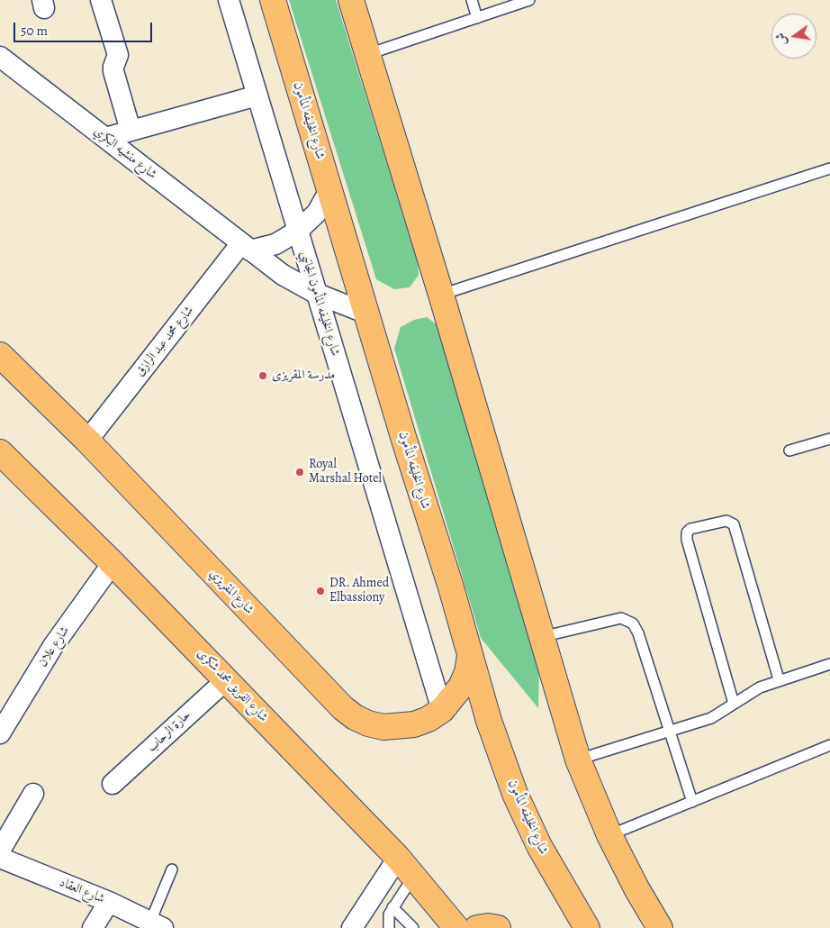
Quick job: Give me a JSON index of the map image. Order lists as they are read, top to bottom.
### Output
{
  "streets": {
    "main road": ["شارع الخليفه المأمون", "شارع المقريزي", "شارع الفريق محمد شكرى"],
    "street": [
      "شارع منشيه البكري",
      "شارع الخليفه المأمون الجانبي",
      "شارع محمد عبد الرازق",
      "شارع علان",
      "حارة الرحاب",
      "شارع العقاد"
    ]
  },
  "crossings": [
    ["شارع الخليفه المأمون", "شارع منشيه البكري"],
    ["شارع الخليفه المأمون", "شارع المقريزي"],
    ["شارع منشيه البكري", "شارع الخليفه المأمون الجانبي"],
    ["شارع منشيه البكري", "شارع محمد عبد الرازق"],
    ["شارع الخليفه المأمون الجانبي", "شارع المقريزي"],
    ["شارع محمد عبد الرازق", "شارع المقريزي"],
    ["شارع علان", "شارع الفريق محمد شكرى"],
    ["شارع الفريق محمد شكرى", "حارة الرحاب"]
  ],
  "places": ["مدرسة المقريزى", "Royal Marshal Hotel", "DR. Ahmed Elbassiony"],
  "scale_bar": "50 m",
  "north": "left"
}
